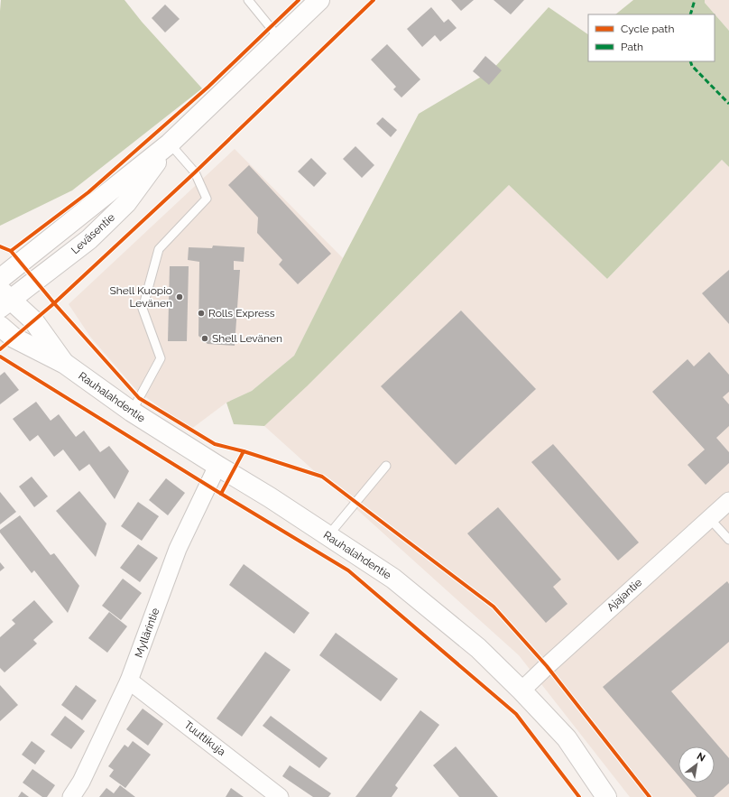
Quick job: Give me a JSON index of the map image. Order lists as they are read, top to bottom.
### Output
{
  "streets": {
    "main road": ["Leväsentie", "Rauhalahdentie"],
    "street": ["Ajajantie", "Myllärintie", "Tuuttikuja"]
  },
  "crossings": [
    ["Leväsentie", "Rauhalahdentie"],
    ["Rauhalahdentie", "Ajajantie"],
    ["Rauhalahdentie", "Myllärintie"],
    ["Myllärintie", "Tuuttikuja"]
  ],
  "places": ["Shell Kuopio Levänen", "Rolls Express", "Shell Levänen"],
  "legend": ["Cycle path", "Path"],
  "north": "top right"
}
